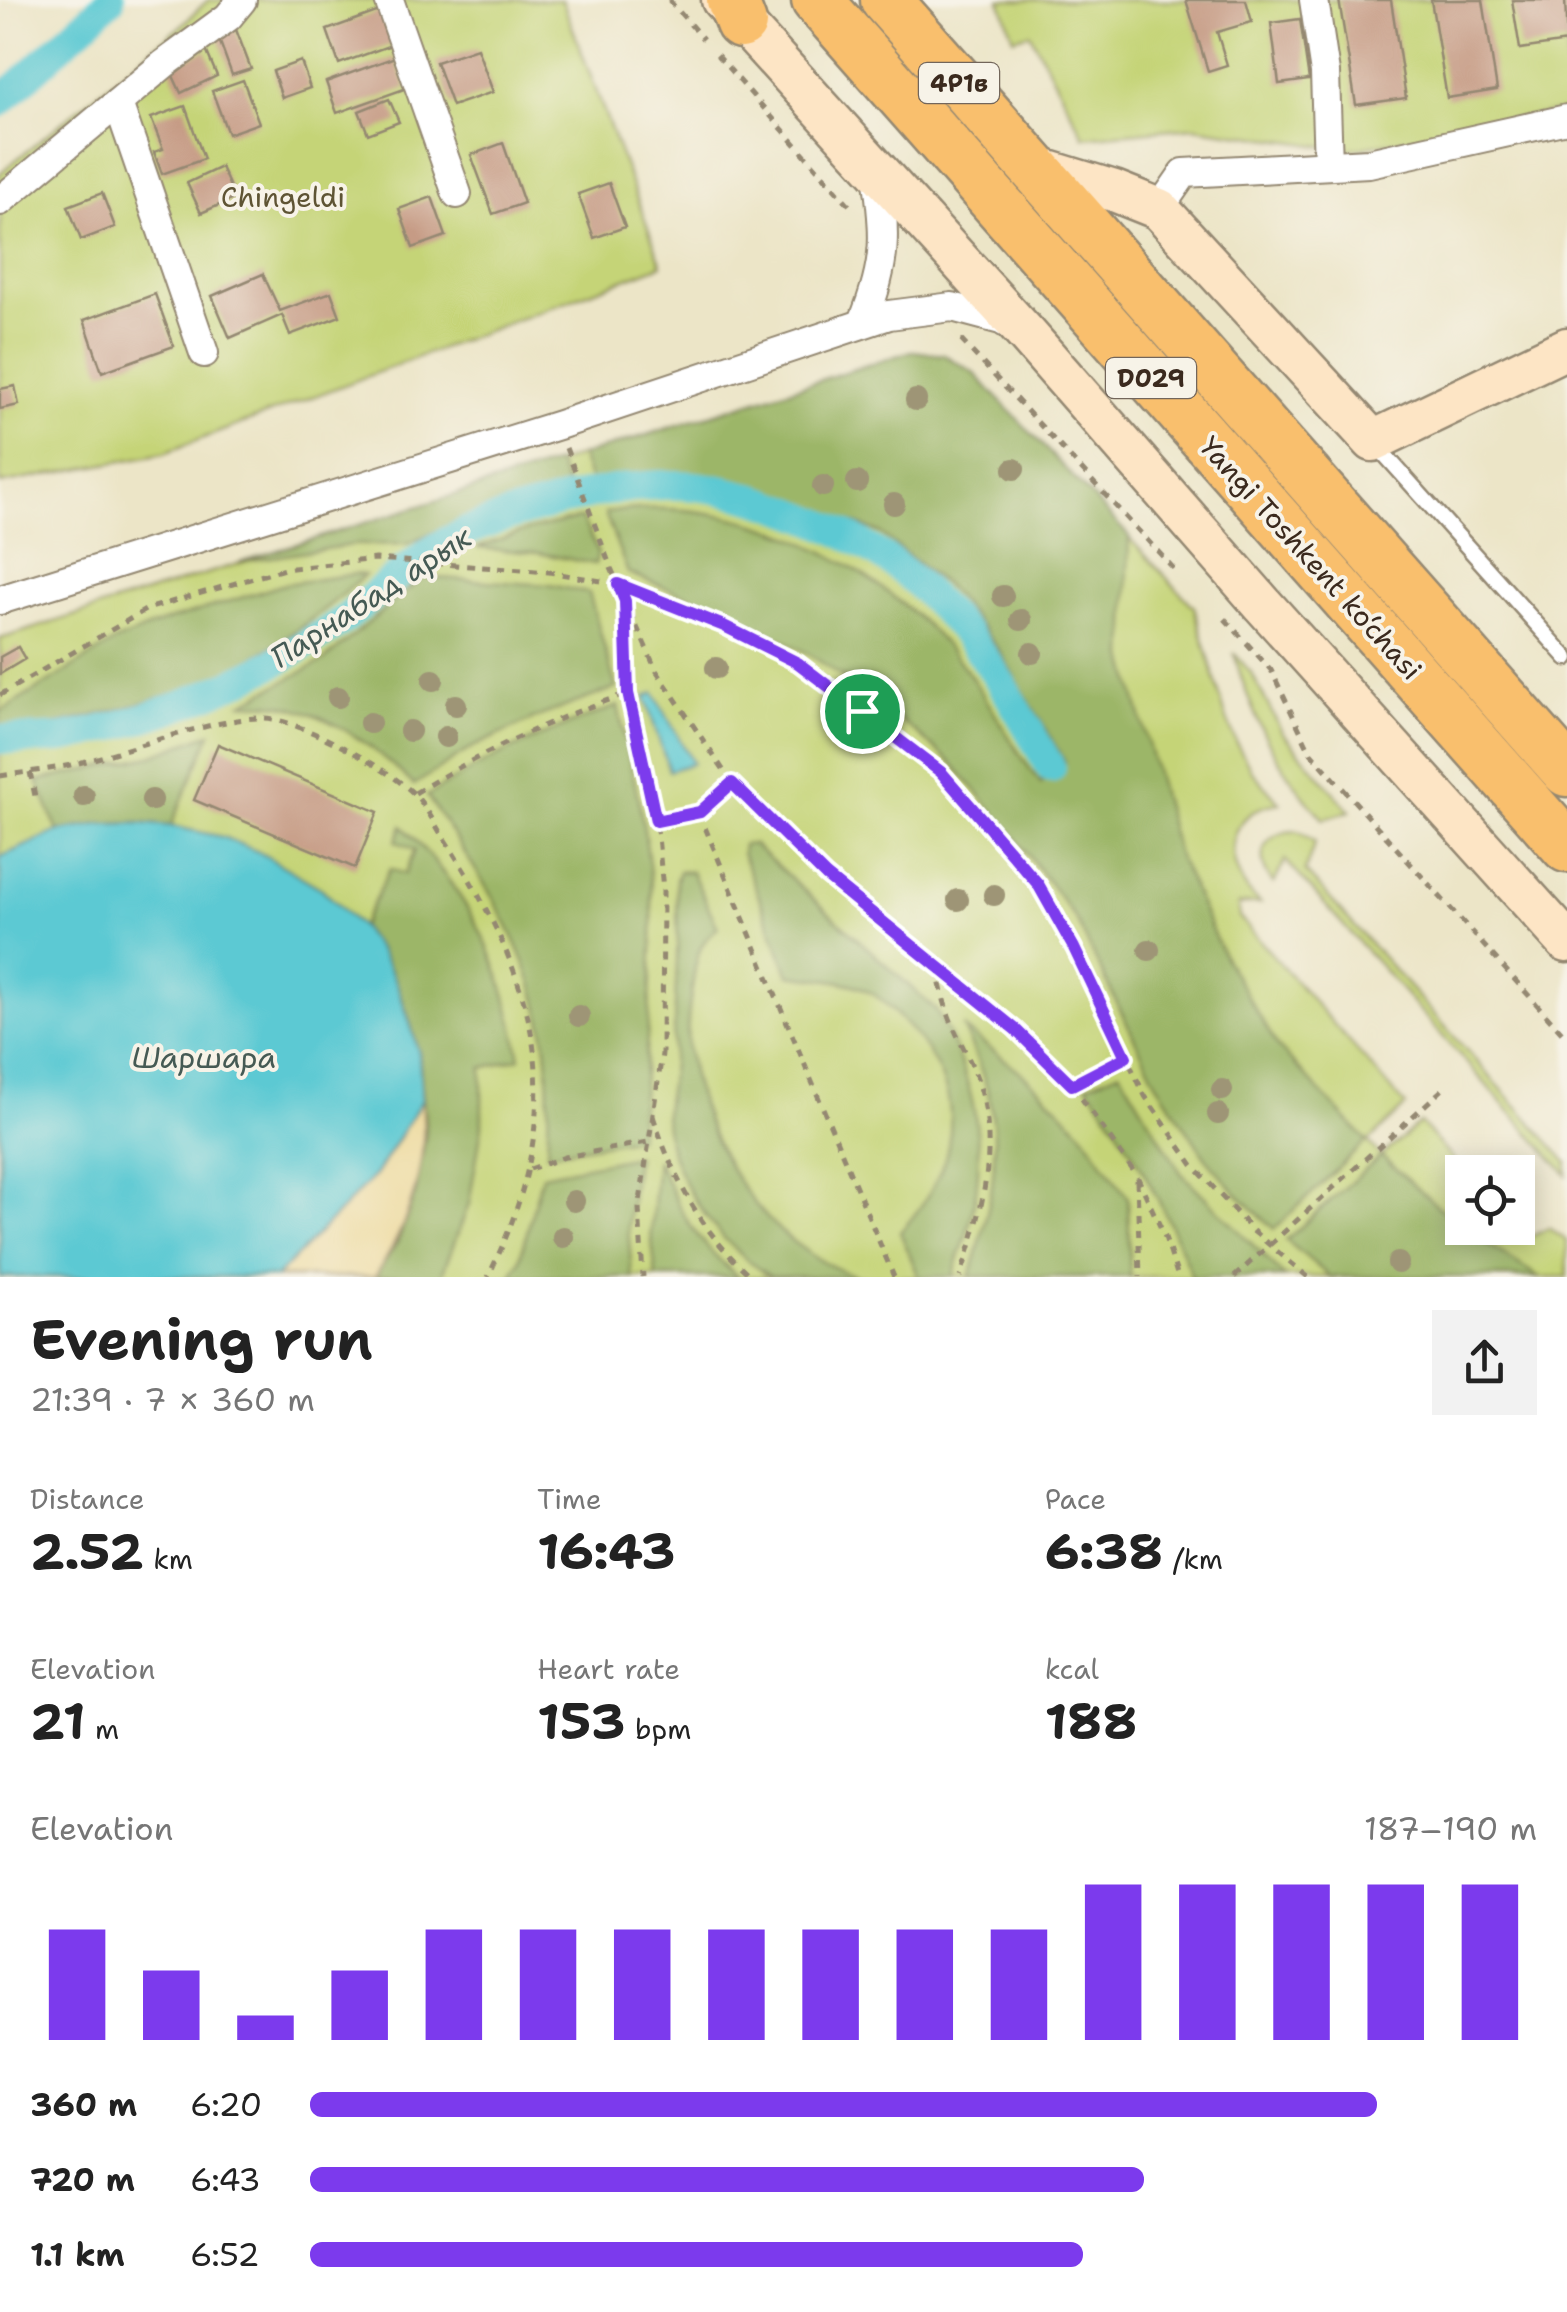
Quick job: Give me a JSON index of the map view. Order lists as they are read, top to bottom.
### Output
{
  "streets": {
    "highway": ["4Р1в", "D029", "Yangi Toshkent ko‘chasi"]
  },
  "crossings": [
    ["4Р1в", "Yangi Toshkent ko‘chasi"]
  ],
  "water": ["Парнабад арык", "Шаршара"],
  "parks": ["Chingeldi"],
  "page": {
    "heading": ["Evening run", "21:39 · 7 × 360 m"],
    "stats": [
      ["Distance", "2.52 km"],
      ["Time", "16:43"],
      ["Pace", "6:38 /km"],
      ["Elevation", "21 m"],
      ["Heart rate", "153 bpm"],
      ["kcal", "188"]
    ],
    "chart": ["Elevation", "187–190 m"],
    "list": [
      {
        "name": "360 m",
        "note": "6:20"
      },
      {
        "name": "720 m",
        "note": "6:43"
      },
      {
        "name": "1.1 km",
        "note": "6:52"
      }
    ]
  }
}
